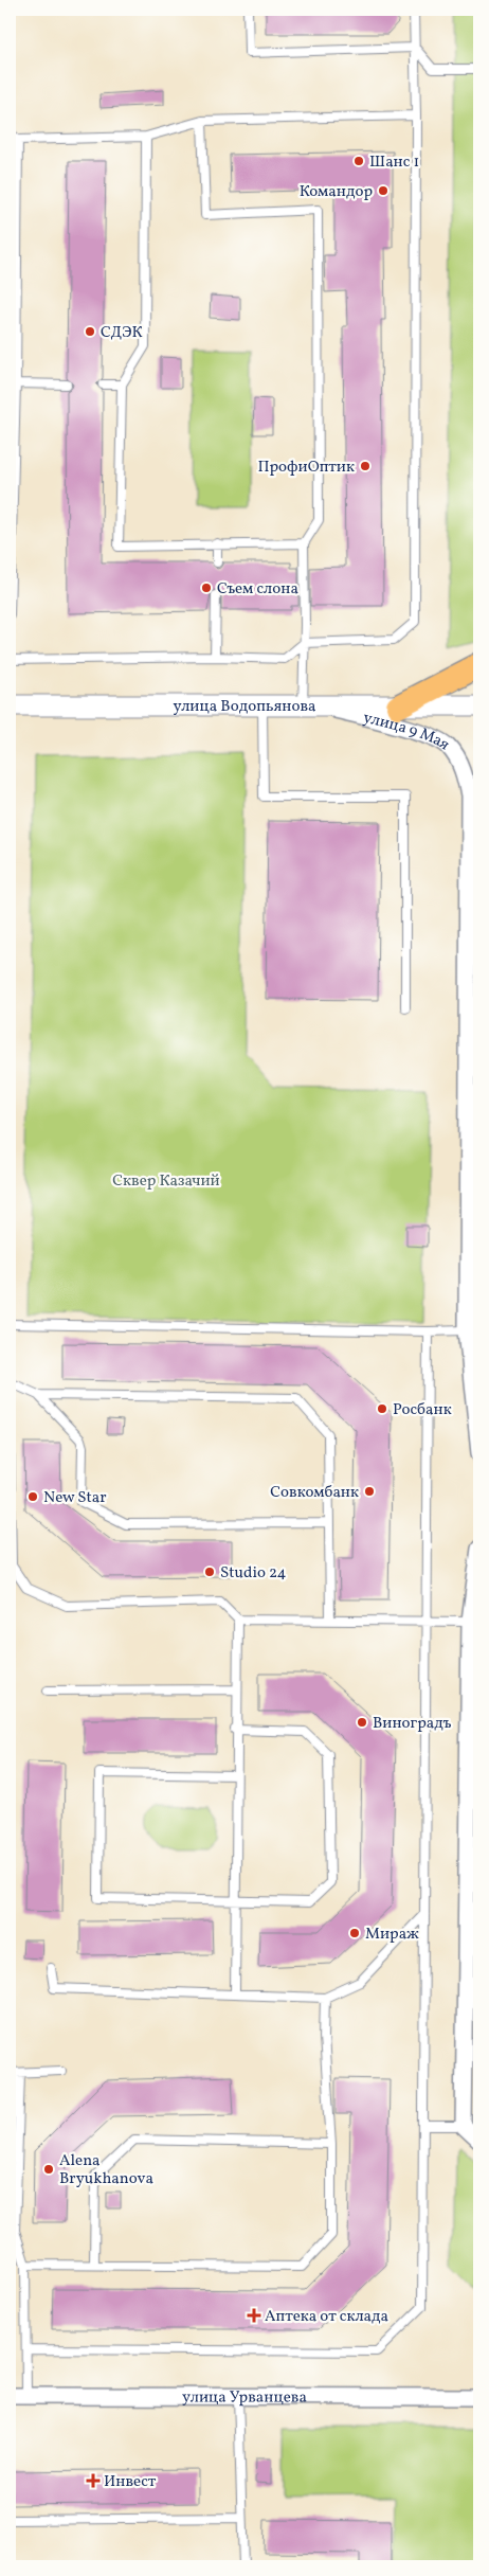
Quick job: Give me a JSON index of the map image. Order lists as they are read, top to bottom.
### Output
{
  "streets": {
    "street": ["улица Водопьянова", "улица 9 Мая", "улица Урванцева"]
  },
  "crossings": [
    ["улица Водопьянова", "улица 9 Мая"]
  ],
  "parks": ["Сквер Казачий"],
  "places": {
    "other": [
      "Шанс 1",
      "Командор",
      "СДЭК",
      "ПрофиОптик",
      "Съем слона",
      "Росбанк",
      "Совкомбанк",
      "New Star",
      "Studio 24",
      "Виноградъ",
      "Мираж",
      "Alena Bryukhanova"
    ],
    "health": ["Аптека от склада", "Инвест"]
  }
}
